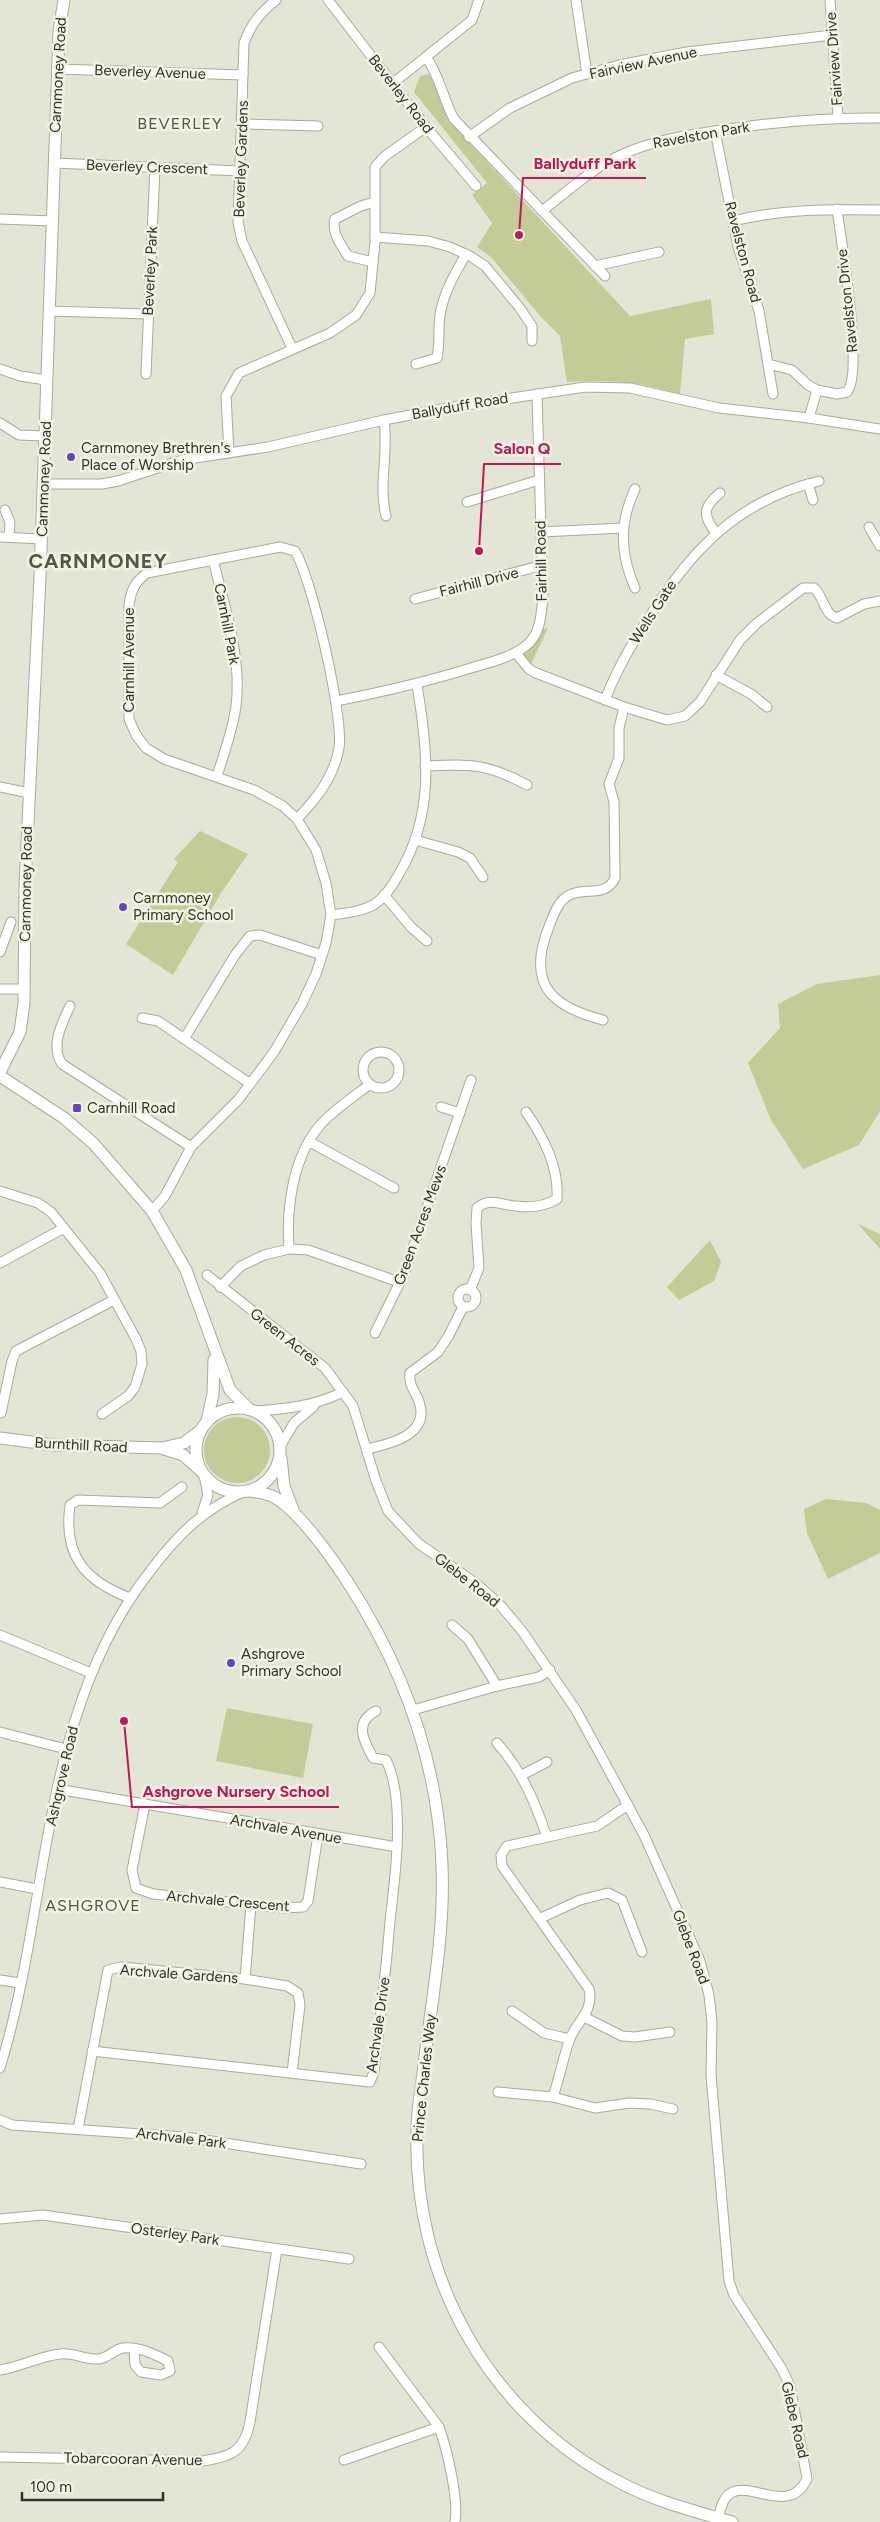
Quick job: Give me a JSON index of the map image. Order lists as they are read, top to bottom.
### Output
{
  "streets": {
    "street": [
      "Fairview Drive",
      "Fairview Avenue",
      "Beverley Avenue",
      "Carnmoney Road",
      "Beverley Road",
      "Ravelston Park",
      "Beverley Gardens",
      "Beverley Crescent",
      "Ravelston Road",
      "Beverley Park",
      "Ravelston Drive",
      "Ballyduff Road",
      "Fairhill Road",
      "Fairhill Drive",
      "Wells Gate",
      "Carnhill Park",
      "Carnhill Avenue",
      "Green Acres Mews",
      "Green Acres",
      "Burnthill Road",
      "Glebe Road",
      "Ashgrove Road",
      "Archvale Avenue",
      "Archvale Crescent",
      "Archvale Gardens",
      "Archvale Drive",
      "Prince Charles Way",
      "Archvale Park",
      "Osterley Park",
      "Tobarcooran Avenue"
    ]
  },
  "crossings": [
    ["Fairview Drive", "Fairview Avenue"],
    ["Fairview Drive", "Ravelston Park"],
    ["Beverley Avenue", "Carnmoney Road"],
    ["Beverley Avenue", "Beverley Gardens"],
    ["Carnmoney Road", "Beverley Crescent"],
    ["Carnmoney Road", "Ballyduff Road"],
    ["Ravelston Park", "Ravelston Road"],
    ["Beverley Gardens", "Beverley Crescent"],
    ["Beverley Crescent", "Beverley Park"],
    ["Ballyduff Road", "Fairhill Road"],
    ["Fairhill Road", "Fairhill Drive"],
    ["Fairhill Road", "Carnhill Avenue"],
    ["Carnhill Park", "Carnhill Avenue"],
    ["Green Acres", "Glebe Road"],
    ["Burnthill Road", "Ashgrove Road"],
    ["Burnthill Road", "Prince Charles Way"],
    ["Glebe Road", "Prince Charles Way"],
    ["Ashgrove Road", "Archvale Avenue"],
    ["Ashgrove Road", "Prince Charles Way"],
    ["Archvale Avenue", "Archvale Crescent"],
    ["Archvale Avenue", "Archvale Drive"],
    ["Archvale Gardens", "Archvale Drive"],
    ["Archvale Gardens", "Archvale Park"],
    ["Osterley Park", "Tobarcooran Avenue"]
  ],
  "districts": ["BEVERLEY", "CARNMONEY", "ASHGROVE"],
  "places": {
    "other": [
      "Ballyduff Park",
      "Carnmoney Brethren's Place of Worship",
      "Salon Q",
      "Carnmoney Primary School",
      "Ashgrove Primary School",
      "Ashgrove Nursery School"
    ],
    "transit": ["Carnhill Road"]
  },
  "scale_bar": "100 m"
}
